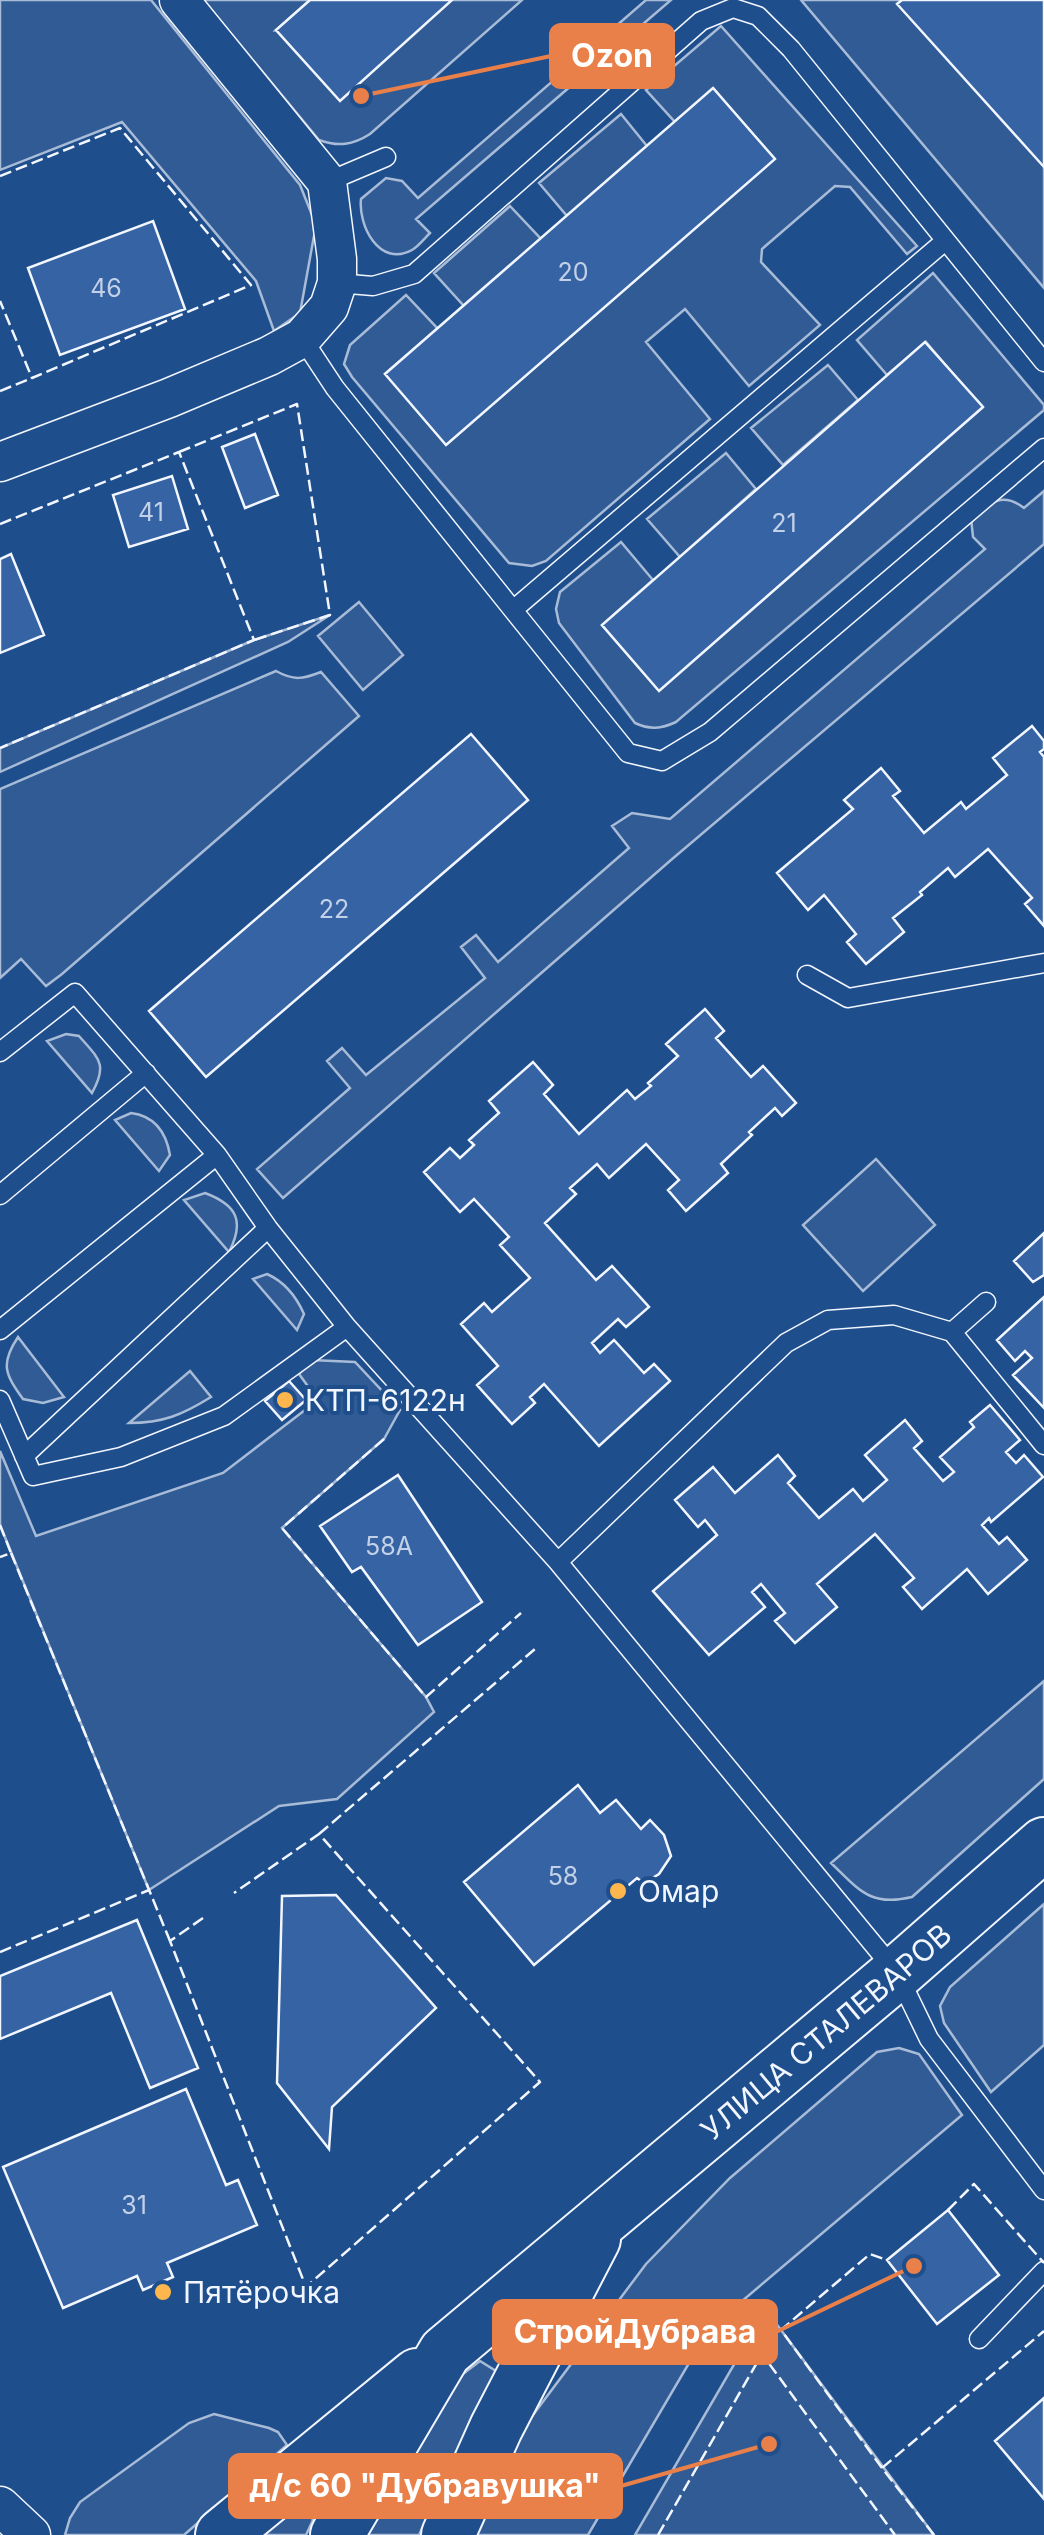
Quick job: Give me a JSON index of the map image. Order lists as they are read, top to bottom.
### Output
{
  "streets": {
    "main road": ["УЛИЦА СТАЛЕВАРОВ"]
  },
  "places": [
    "Ozon",
    "КТП-6122н",
    "Омар",
    "СтройДубрава",
    "Пятёрочка",
    "д/с 60 \"Дубравушка\""
  ],
  "house_numbers": [
    "20",
    "46",
    "41",
    "21",
    "22",
    "58А",
    "58",
    "31"
  ]
}
